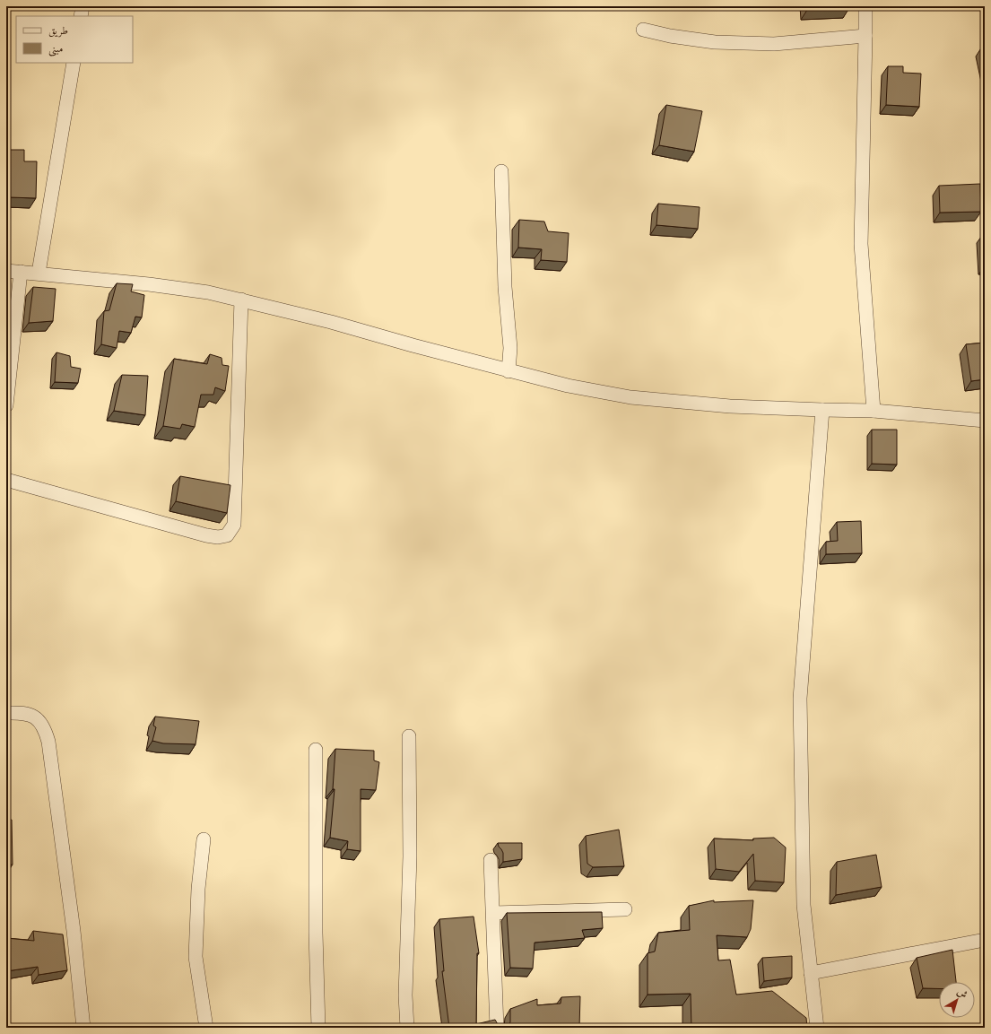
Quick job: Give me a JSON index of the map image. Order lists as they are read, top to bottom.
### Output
{
  "legend": ["طريق", "مبنى"],
  "north": "top right"
}
